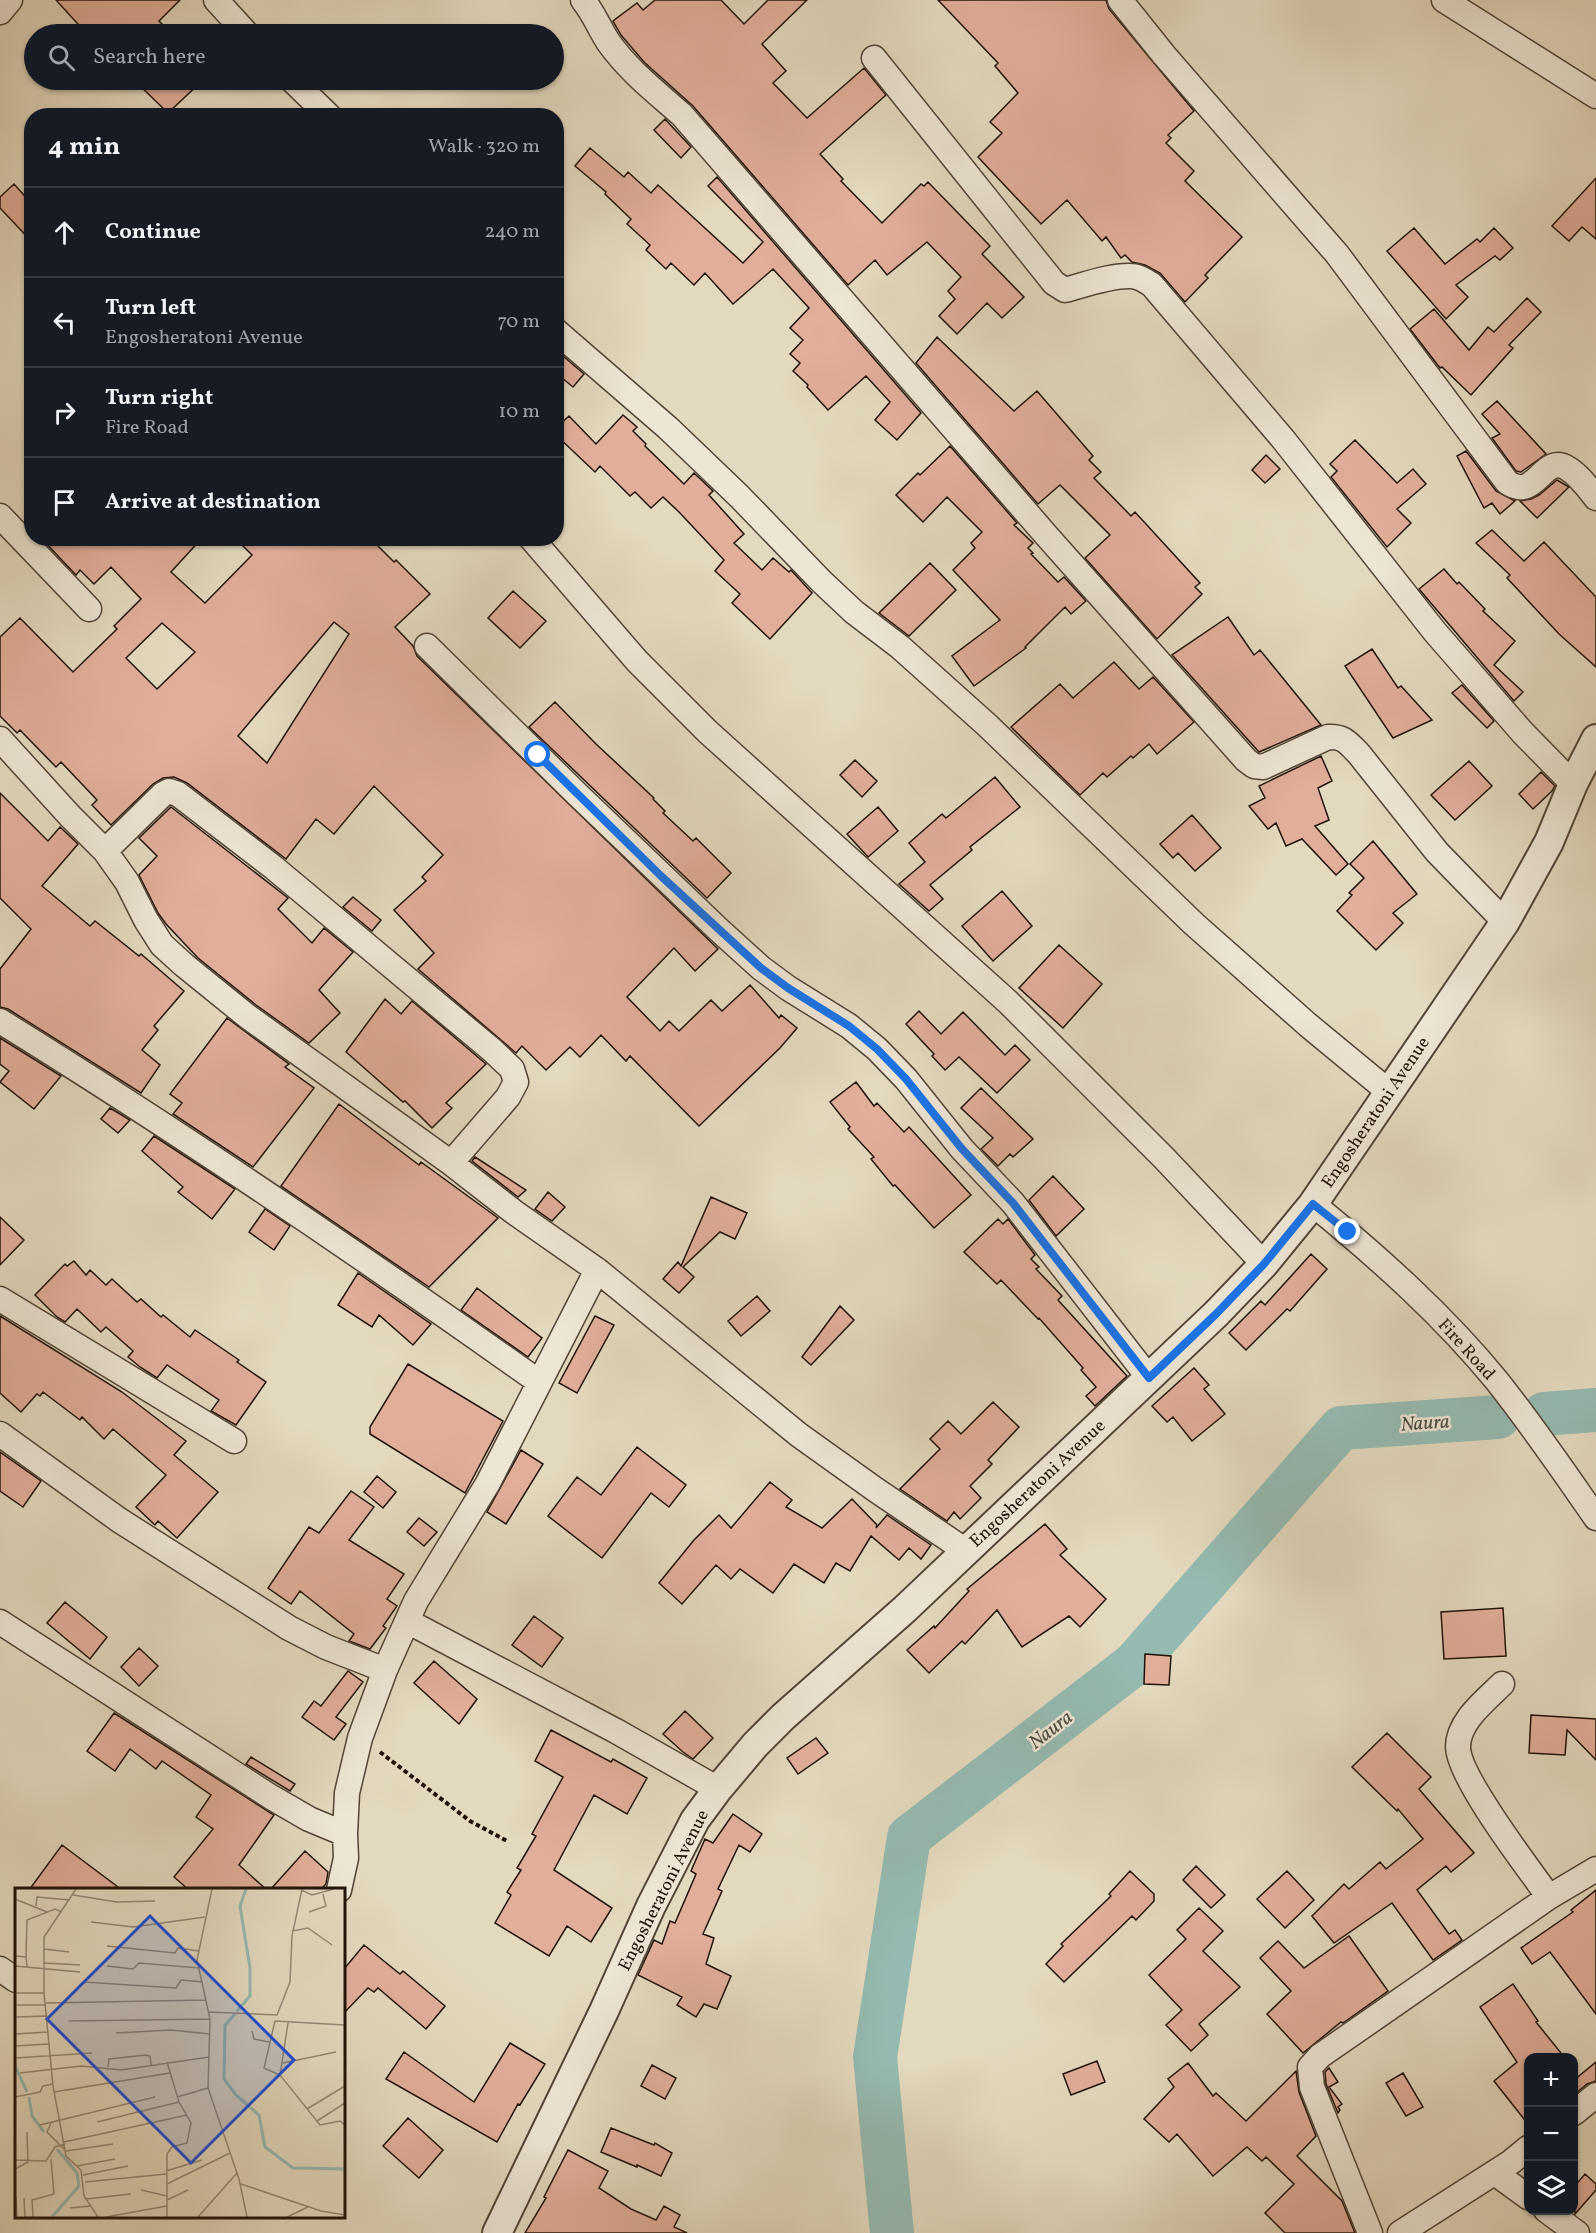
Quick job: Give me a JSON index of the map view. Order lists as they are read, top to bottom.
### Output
{
  "streets": {
    "street": ["Engosheratoni Avenue", "Fire Road"]
  },
  "crossings": [
    ["Engosheratoni Avenue", "Fire Road"]
  ],
  "water": ["Naura"],
  "page": {
    "search": "Search here",
    "heading": ["4 min", "Walk · 320 m"],
    "list": [
      ["Continue", "240 m"],
      ["Turn left", "Engosheratoni Avenue", "70 m"],
      ["Turn right", "Fire Road", "10 m"],
      "Arrive at destination"
    ],
    "map_buttons": ["+", "−"]
  }
}
